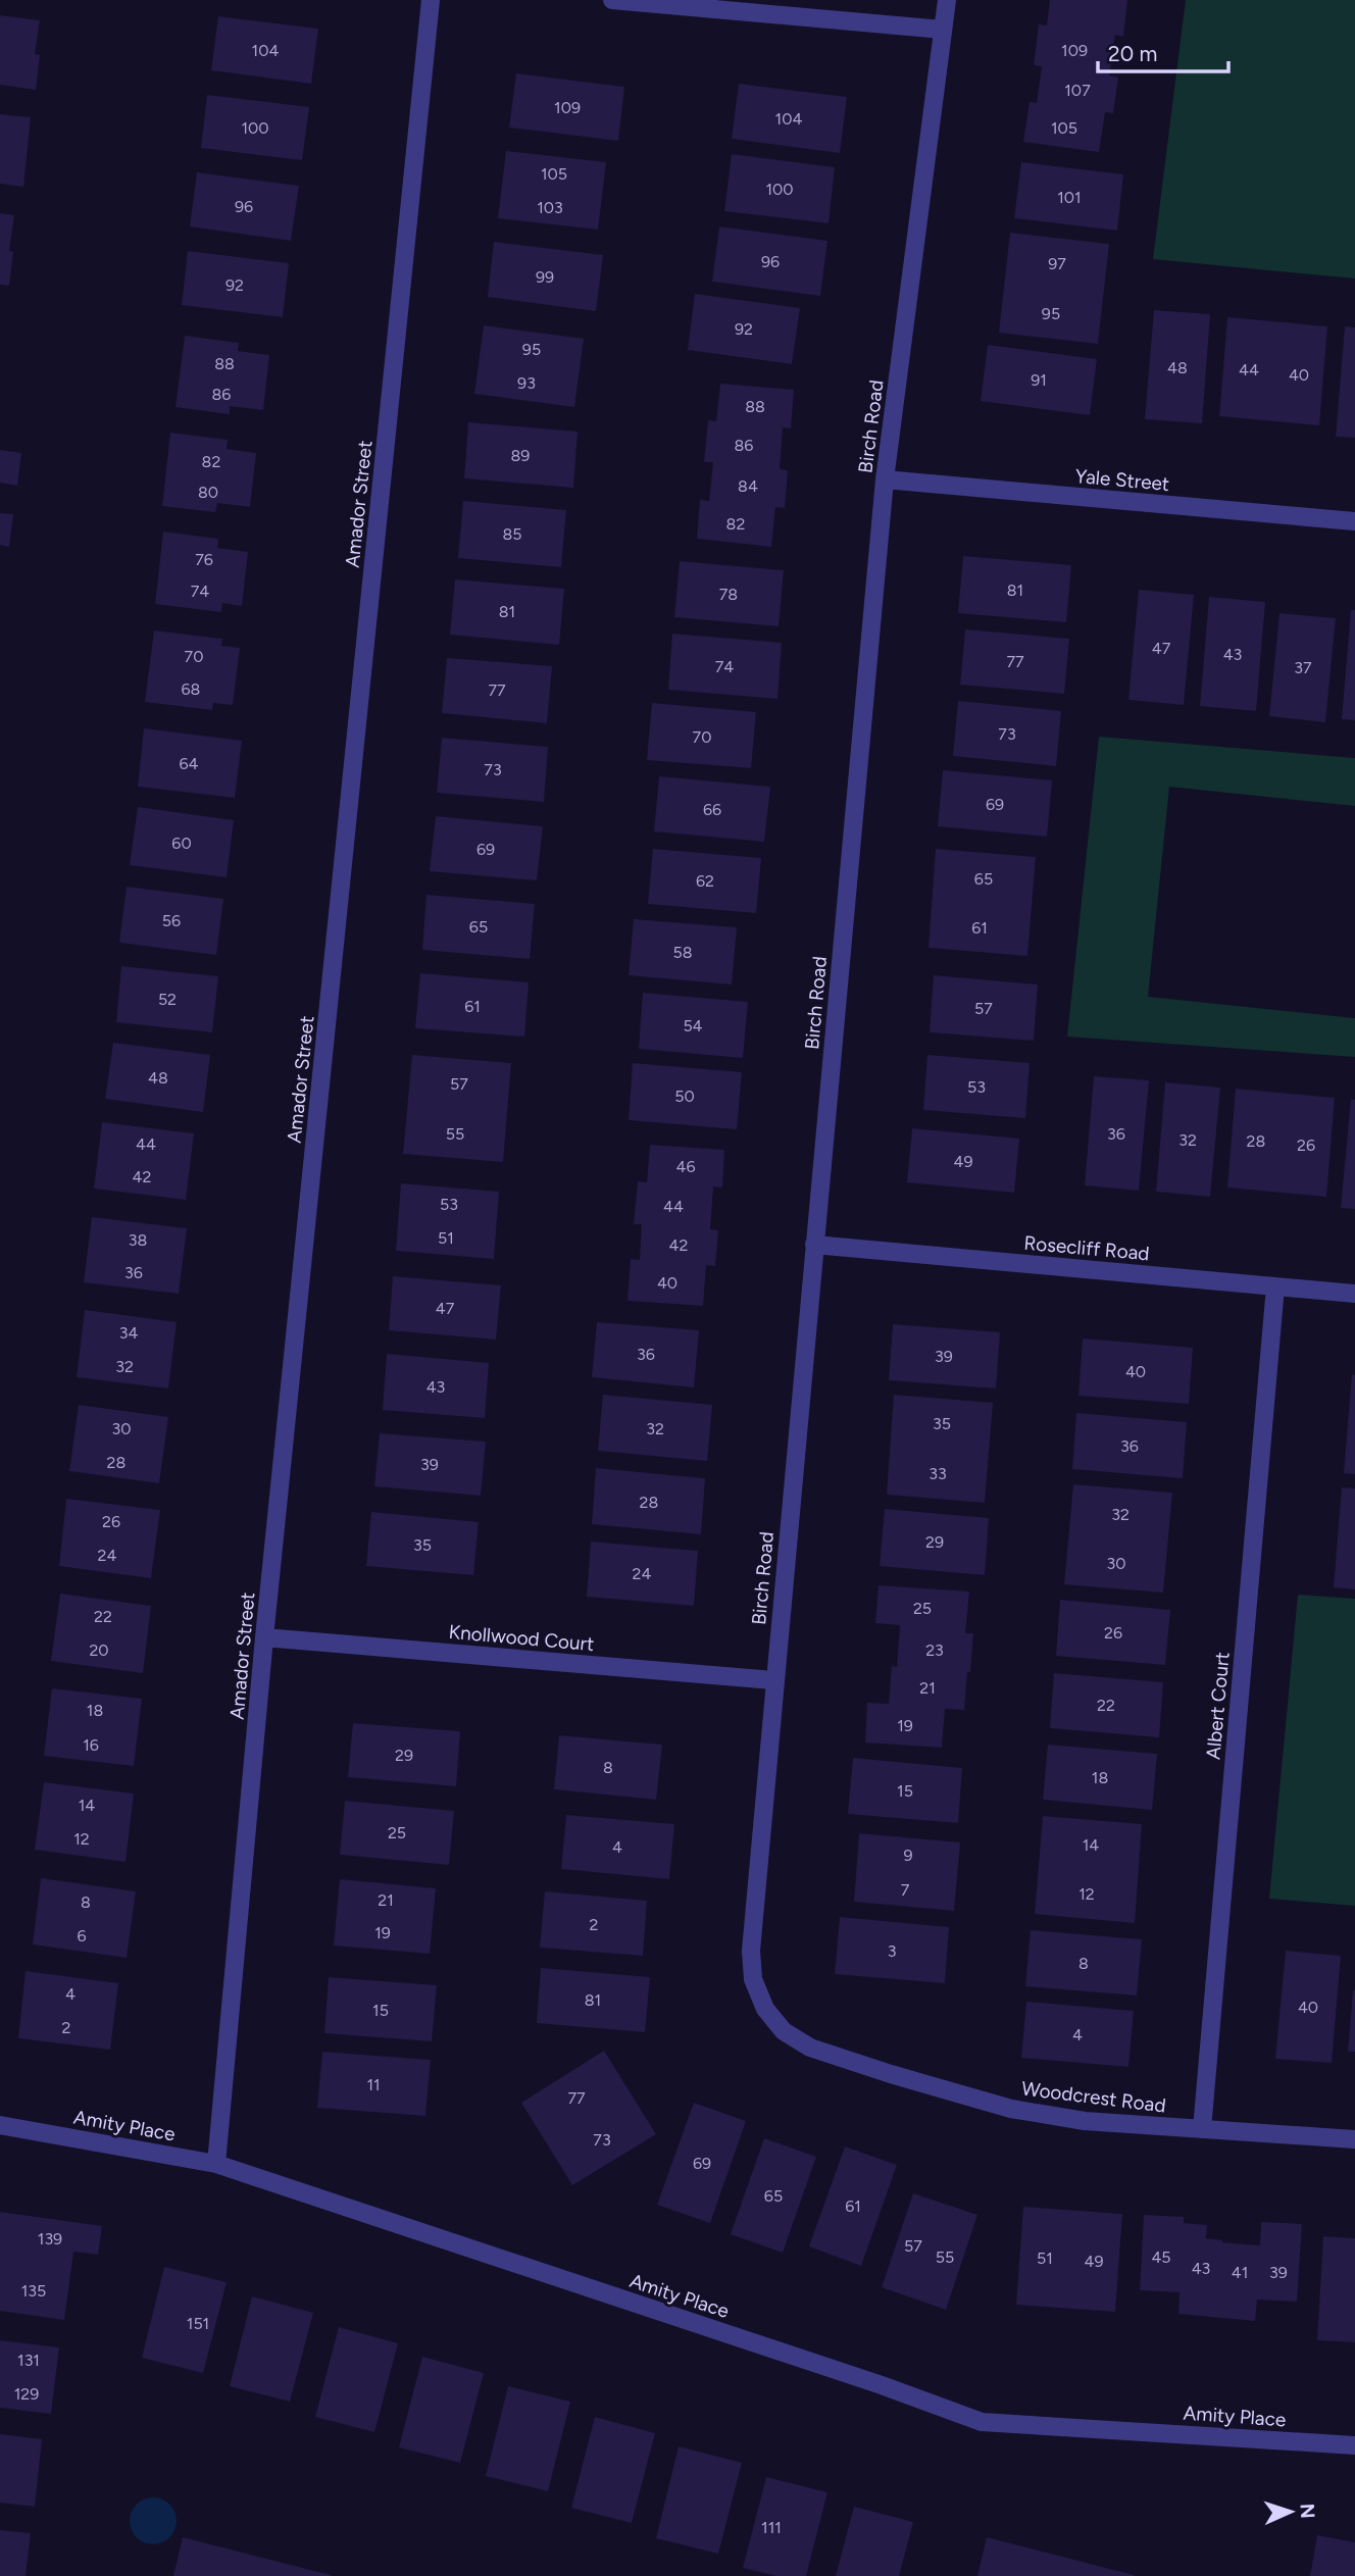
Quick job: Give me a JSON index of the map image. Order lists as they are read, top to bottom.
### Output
{
  "streets": {
    "street": [
      "Birch Road",
      "Yale Street",
      "Amador Street",
      "Rosecliff Road",
      "Knollwood Court",
      "Albert Court",
      "Woodcrest Road",
      "Amity Place"
    ]
  },
  "crossings": [
    ["Birch Road", "Yale Street"],
    ["Birch Road", "Rosecliff Road"],
    ["Birch Road", "Knollwood Court"],
    ["Birch Road", "Woodcrest Road"],
    ["Amador Street", "Knollwood Court"],
    ["Amador Street", "Amity Place"],
    ["Rosecliff Road", "Albert Court"],
    ["Albert Court", "Woodcrest Road"]
  ],
  "house_numbers": [
    "104",
    "109",
    "107",
    "109",
    "104",
    "100",
    "105",
    "105",
    "100",
    "101",
    "96",
    "103",
    "96",
    "97",
    "99",
    "92",
    "95",
    "92",
    "95",
    "88",
    "48",
    "44",
    "40",
    "91",
    "93",
    "86",
    "88",
    "86",
    "89",
    "82",
    "84",
    "80",
    "82",
    "85",
    "76",
    "81",
    "74",
    "78",
    "81",
    "47",
    "43",
    "70",
    "77",
    "74",
    "37",
    "68",
    "77",
    "73",
    "70",
    "64",
    "73",
    "69",
    "66",
    "60",
    "69",
    "65",
    "62",
    "56",
    "65",
    "61",
    "58",
    "52",
    "61",
    "57",
    "54",
    "48",
    "57",
    "53",
    "50",
    "55",
    "36",
    "32",
    "28",
    "44",
    "26",
    "49",
    "46",
    "42",
    "53",
    "44",
    "51",
    "38",
    "42",
    "36",
    "40",
    "47",
    "34",
    "36",
    "39",
    "32",
    "40",
    "43",
    "35",
    "30",
    "32",
    "36",
    "28",
    "39",
    "33",
    "28",
    "32",
    "26",
    "29",
    "35",
    "24",
    "30",
    "24",
    "25",
    "22",
    "26",
    "20",
    "23",
    "21",
    "22",
    "18",
    "19",
    "16",
    "29",
    "8",
    "18",
    "15",
    "14",
    "25",
    "12",
    "14",
    "4",
    "9",
    "7",
    "12",
    "21",
    "8",
    "2",
    "19",
    "6",
    "3",
    "8",
    "4",
    "81",
    "40",
    "15",
    "2",
    "4",
    "11",
    "77",
    "73",
    "69",
    "65",
    "61",
    "139",
    "57",
    "55",
    "45",
    "51",
    "49",
    "43",
    "41",
    "39",
    "135",
    "151",
    "131",
    "129",
    "111"
  ],
  "scale_bar": "20 m",
  "north": "right"
}
